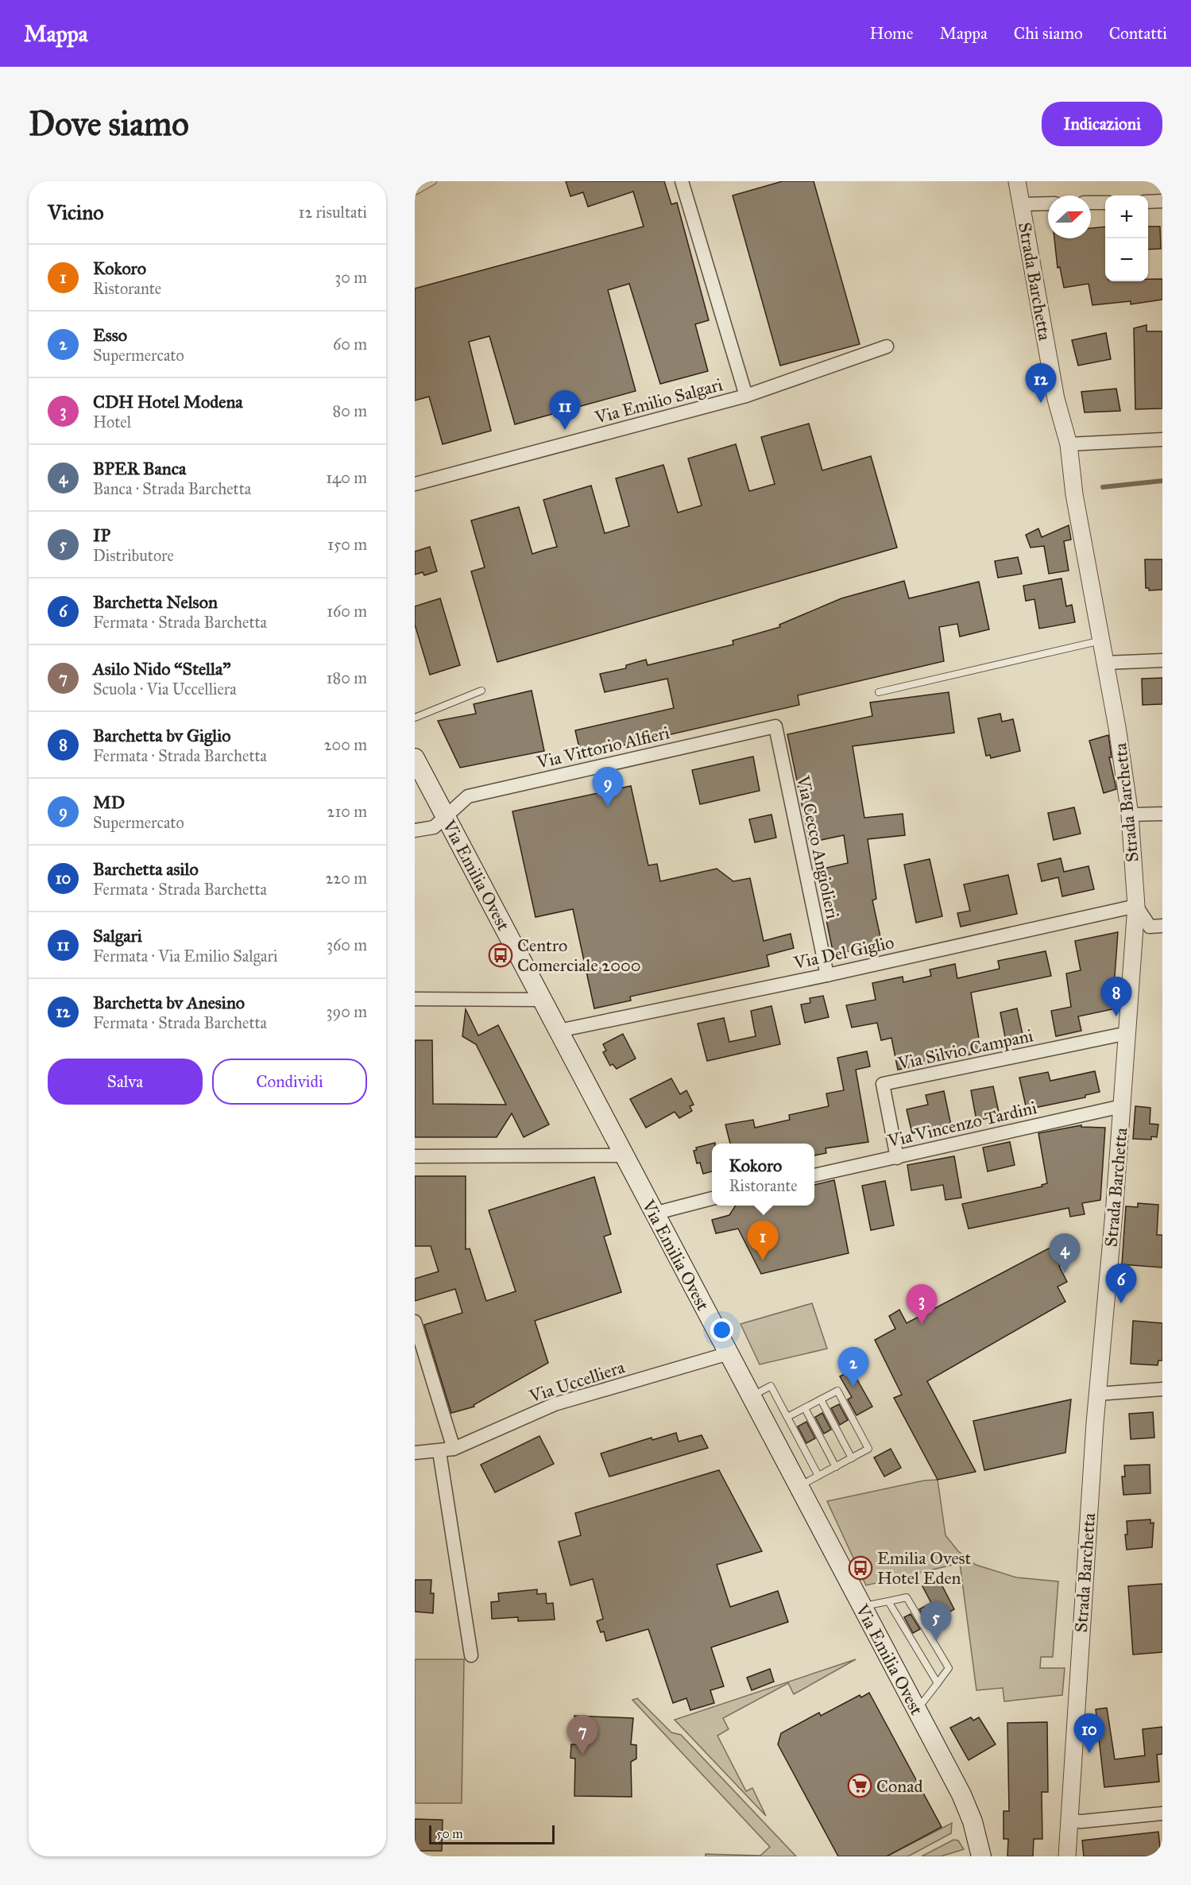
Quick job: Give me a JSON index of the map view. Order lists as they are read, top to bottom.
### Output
{
  "streets": {
    "main road": ["Via Emilia Ovest"],
    "street": [
      "Strada Barchetta",
      "Via Emilio Salgari",
      "Via Vittorio Alfieri",
      "Via Cecco Angiolieri",
      "Via Del Giglio",
      "Via Silvio Campani",
      "Via Vincenzo Tardini",
      "Via Uccelliera"
    ]
  },
  "crossings": [
    ["Strada Barchetta", "Via Del Giglio"],
    ["Strada Barchetta", "Via Silvio Campani"],
    ["Strada Barchetta", "Via Vincenzo Tardini"],
    ["Via Vittorio Alfieri", "Via Cecco Angiolieri"],
    ["Via Vittorio Alfieri", "Via Emilia Ovest"],
    ["Via Cecco Angiolieri", "Via Del Giglio"],
    ["Via Emilia Ovest", "Via Del Giglio"],
    ["Via Emilia Ovest", "Via Uccelliera"],
    ["Via Silvio Campani", "Via Vincenzo Tardini"]
  ],
  "places": {
    "bus stop": ["Centro Comerciale 2000", "Emilia Ovest Hotel Eden"],
    "supermarket": ["Conad"]
  },
  "scale_bar": "50 m",
  "north": "right",
  "page": {
    "header": "Mappa",
    "nav": [
      "Home",
      "Mappa",
      "Chi siamo",
      "Contatti"
    ],
    "buttons": [
      "Indicazioni",
      ["Salva", "Condividi"]
    ],
    "title": "Dove siamo",
    "heading": ["Vicino", "12 risultati"],
    "map_buttons": ["+", "−"],
    "list": [
      {
        "mark": "1",
        "name": "Kokoro",
        "note": "Ristorante",
        "value": "30 m"
      },
      {
        "mark": "2",
        "name": "Esso",
        "note": "Supermercato",
        "value": "60 m"
      },
      {
        "mark": "3",
        "name": "CDH Hotel Modena",
        "note": "Hotel",
        "value": "80 m"
      },
      {
        "mark": "4",
        "name": "BPER Banca",
        "note": "Banca · Strada Barchetta",
        "value": "140 m"
      },
      {
        "mark": "5",
        "name": "IP",
        "note": "Distributore",
        "value": "150 m"
      },
      {
        "mark": "6",
        "name": "Barchetta Nelson",
        "note": "Fermata · Strada Barchetta",
        "value": "160 m"
      },
      {
        "mark": "7",
        "name": "Asilo Nido “Stella”",
        "note": "Scuola · Via Uccelliera",
        "value": "180 m"
      },
      {
        "mark": "8",
        "name": "Barchetta bv Giglio",
        "note": "Fermata · Strada Barchetta",
        "value": "200 m"
      },
      {
        "mark": "9",
        "name": "MD",
        "note": "Supermercato",
        "value": "210 m"
      },
      {
        "mark": "10",
        "name": "Barchetta asilo",
        "note": "Fermata · Strada Barchetta",
        "value": "220 m"
      },
      {
        "mark": "11",
        "name": "Salgari",
        "note": "Fermata · Via Emilio Salgari",
        "value": "360 m"
      },
      {
        "mark": "12",
        "name": "Barchetta bv Anesino",
        "note": "Fermata · Strada Barchetta",
        "value": "390 m"
      }
    ],
    "pins": [
      "12",
      "11",
      "9",
      "8",
      "1",
      "4",
      "6",
      "3",
      "2",
      "5",
      "10",
      "7"
    ],
    "popup": ["Kokoro", "Ristorante"],
    "scale": "50 m"
  }
}
